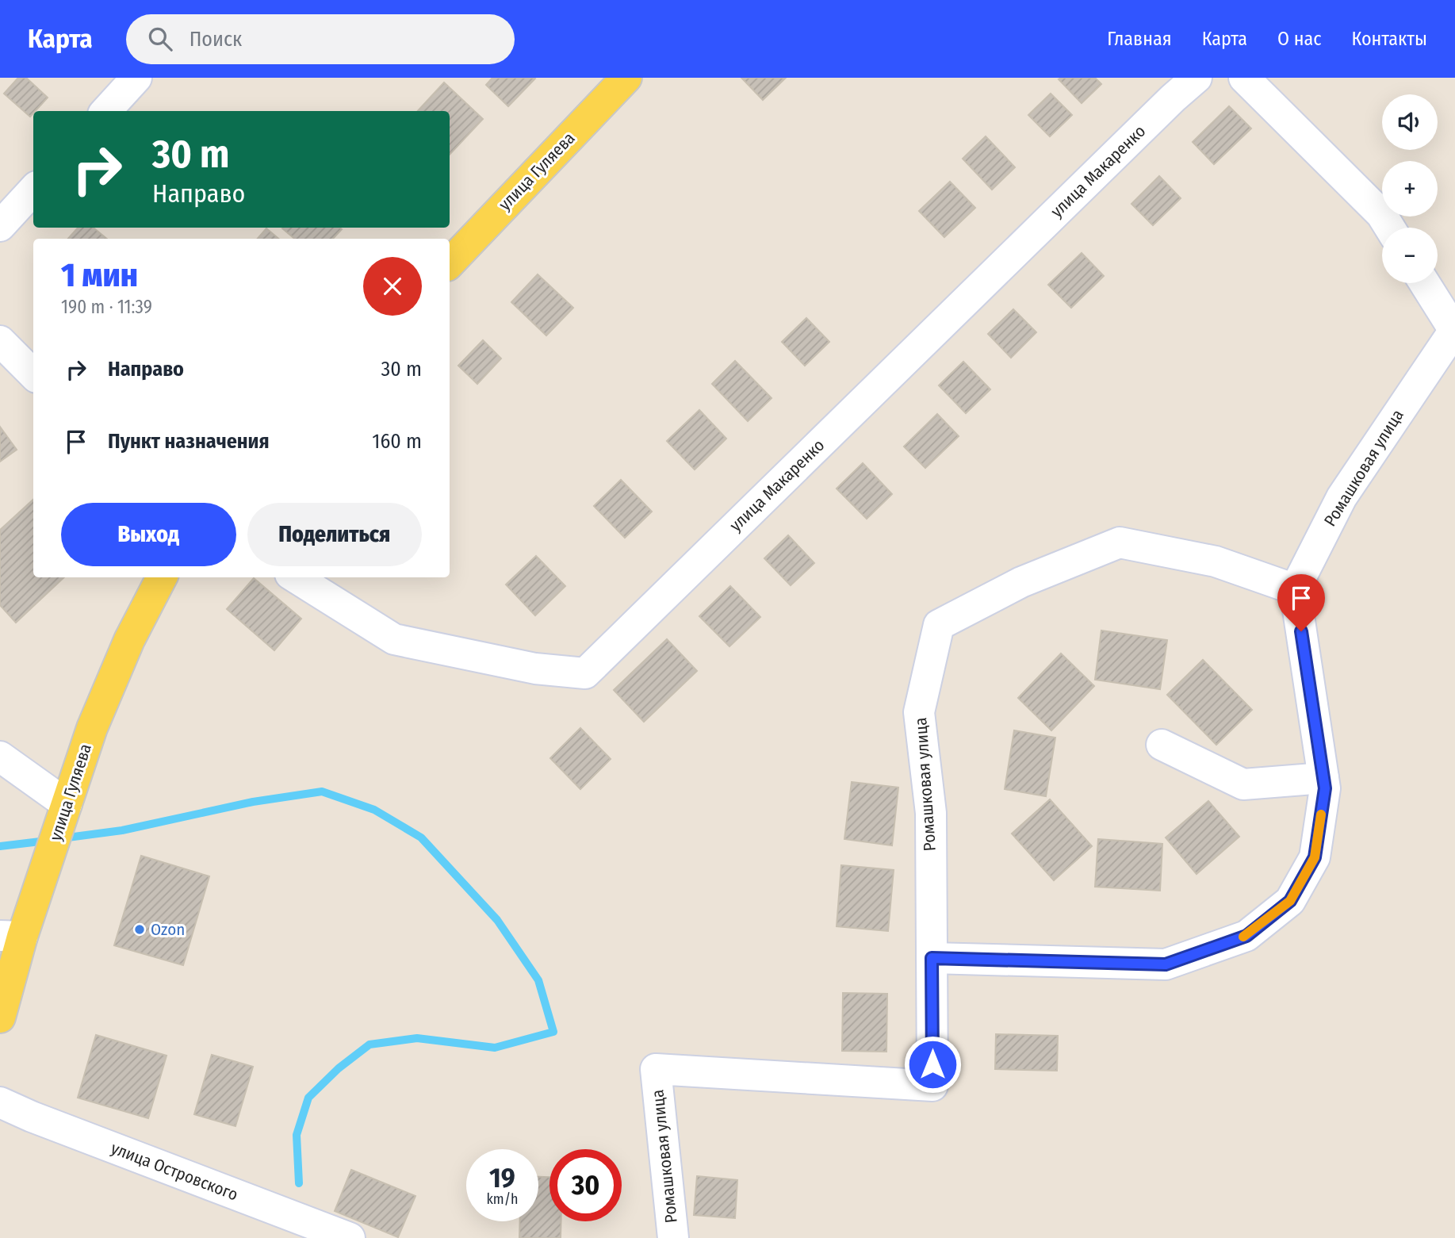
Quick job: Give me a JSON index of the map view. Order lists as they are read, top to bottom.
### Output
{
  "streets": {
    "main road": ["улица Гуляева"],
    "street": ["улица Макаренко", "Ромашковая улица", "улица Островского"]
  },
  "places": ["Ozon"],
  "page": {
    "header": "Карта",
    "search": "Поиск",
    "nav": [
      "Главная",
      "Карта",
      "О нас",
      "Контакты"
    ],
    "map_buttons": ["+", "−"],
    "turn": ["30 m", "Направо"],
    "heading": ["1 мин", "190 m · 11:39"],
    "list": [
      {
        "name": "Направо",
        "value": "30 m"
      },
      {
        "name": "Пункт назначения",
        "value": "160 m"
      }
    ],
    "buttons": ["Выход", "Поделиться"],
    "speed": "19 km/h",
    "limit": "30"
  }
}
